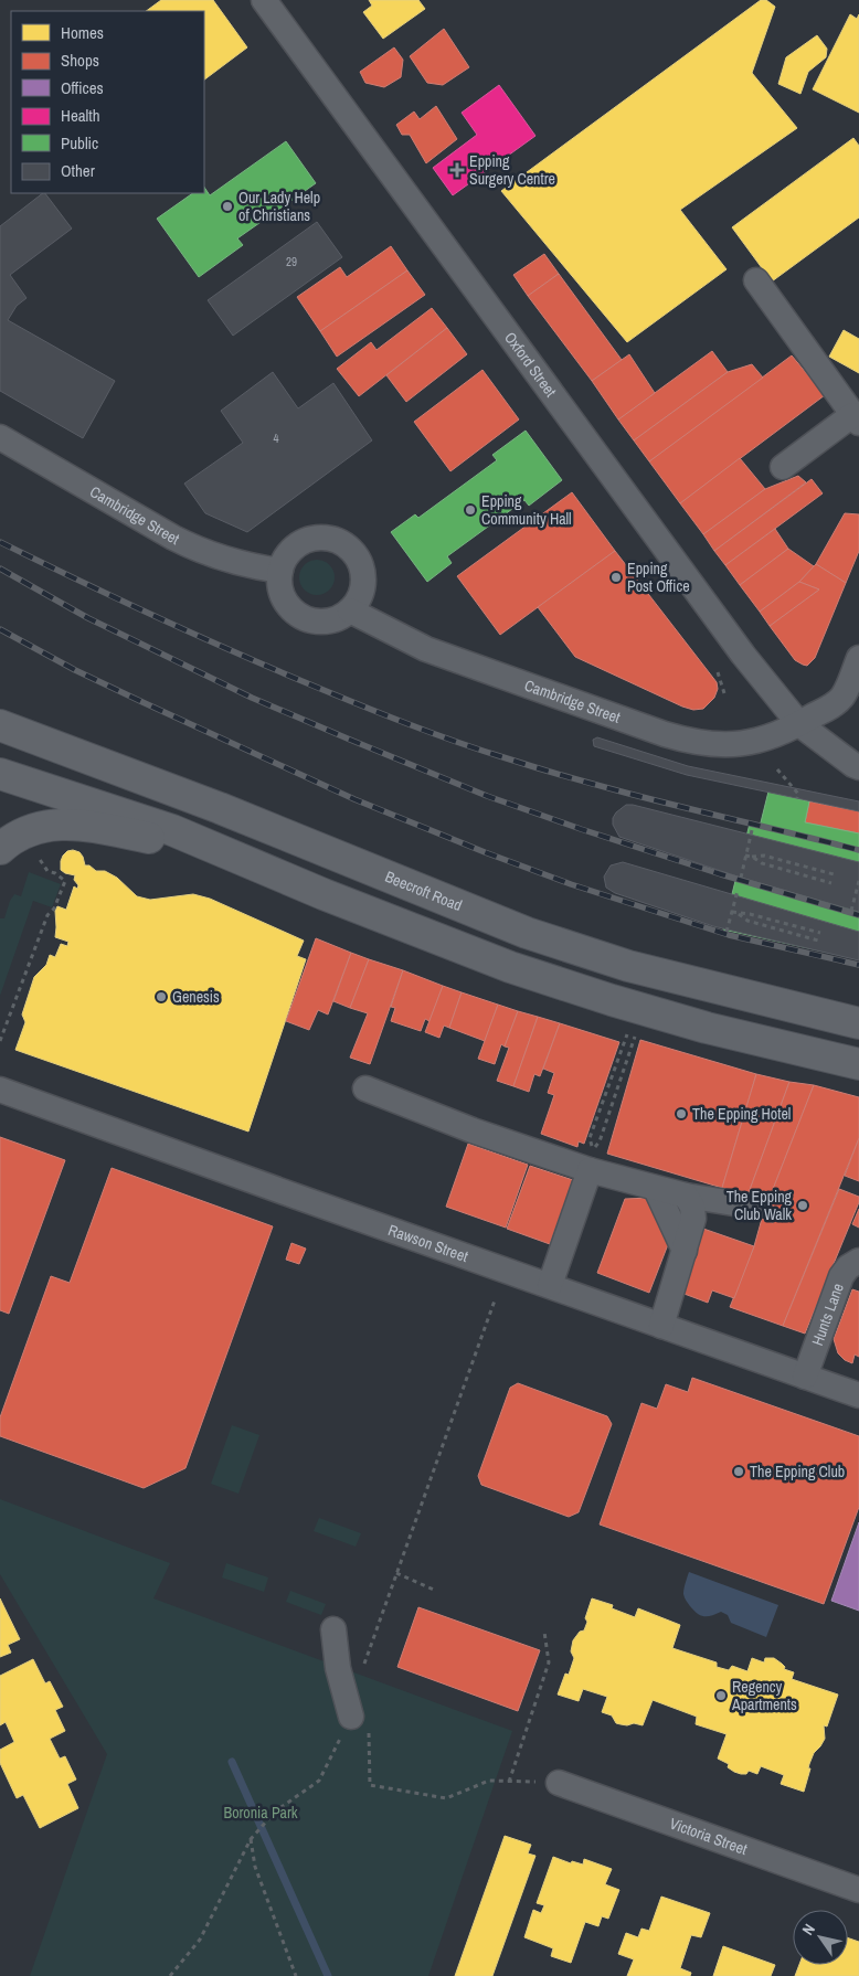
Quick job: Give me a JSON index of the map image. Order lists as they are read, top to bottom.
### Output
{
  "streets": {
    "main road": ["Beecroft Road"],
    "street": [
      "Oxford Street",
      "Cambridge Street",
      "Rawson Street",
      "Hunts Lane",
      "Victoria Street"
    ]
  },
  "crossings": [
    ["Oxford Street", "Cambridge Street"],
    ["Rawson Street", "Hunts Lane"]
  ],
  "parks": ["Boronia Park"],
  "places": {
    "health": ["Epping Surgery Centre"],
    "other": [
      "Our Lady Help of Christians",
      "Epping Community Hall",
      "Epping Post Office",
      "Genesis",
      "The Epping Hotel",
      "The Epping Club Walk",
      "The Epping Club",
      "Regency Apartments"
    ]
  },
  "house_numbers": ["29", "4"],
  "legend": [
    "Homes",
    "Shops",
    "Offices",
    "Health",
    "Public",
    "Other"
  ],
  "north": "top left"
}
